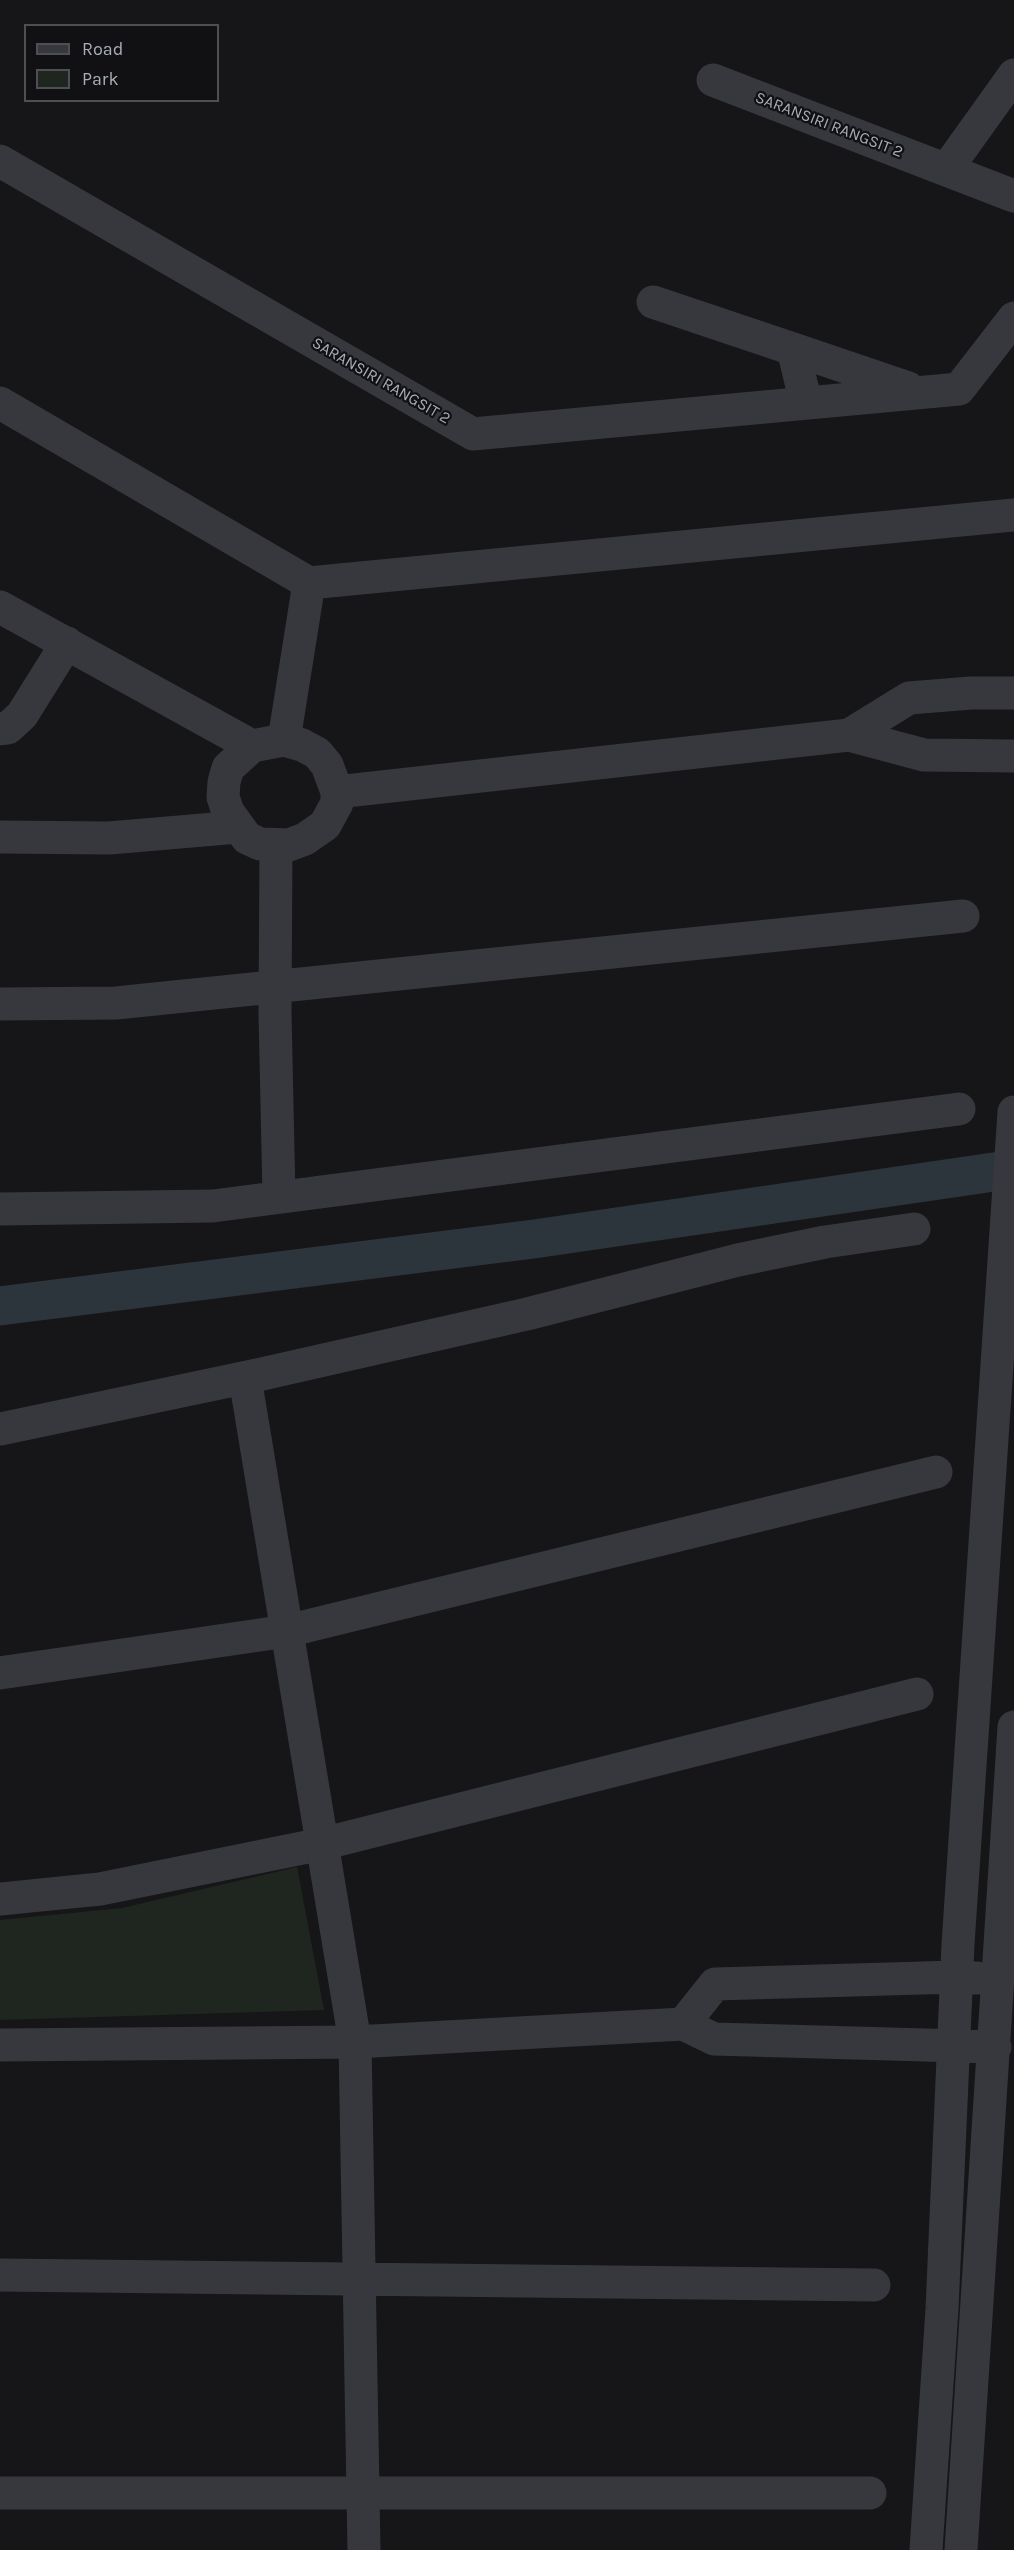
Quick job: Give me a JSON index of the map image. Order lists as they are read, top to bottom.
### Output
{
  "streets": {
    "street": ["SARANSIRI RANGSIT 2"]
  },
  "legend": ["Road", "Park"]
}
